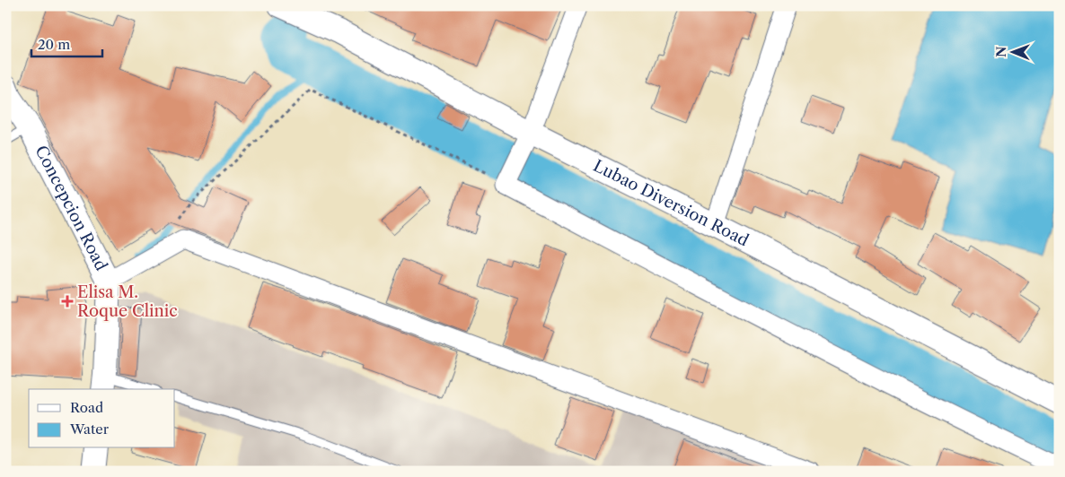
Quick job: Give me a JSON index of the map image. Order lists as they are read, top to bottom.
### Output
{
  "streets": {
    "street": ["Lubao Diversion Road", "Concepcion Road"]
  },
  "places": {
    "health": ["Elisa M. Roque Clinic"]
  },
  "legend": ["Road", "Water"],
  "scale_bar": "20 m",
  "north": "left"
}
